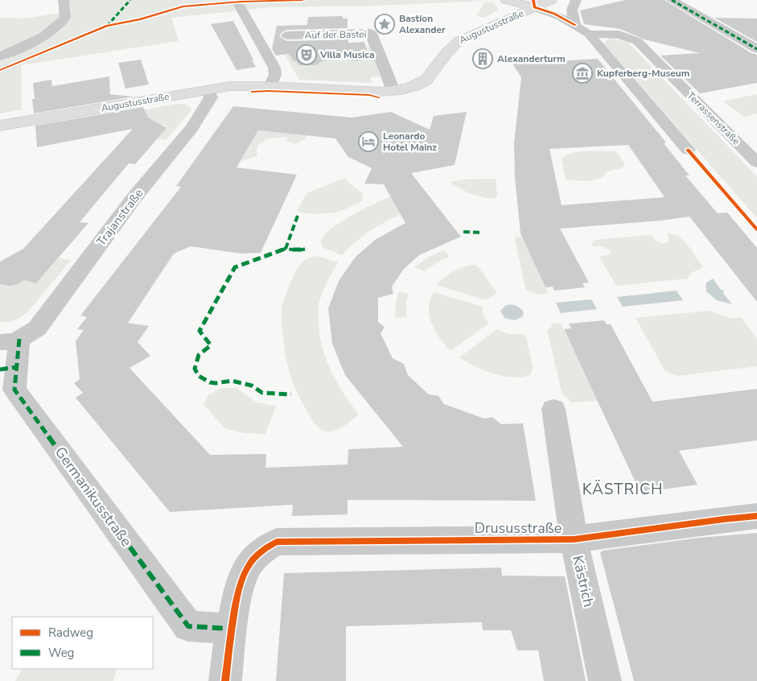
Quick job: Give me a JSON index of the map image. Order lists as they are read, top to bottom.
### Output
{
  "streets": {
    "main road": ["Augustusstraße"],
    "street": [
      "Auf der Bastei",
      "Terrassenstraße",
      "Trajanstraße",
      "Germanikusstraße",
      "Drususstraße",
      "Kästrich"
    ]
  },
  "crossings": [
    ["Augustusstraße", "Auf der Bastei"],
    ["Augustusstraße", "Trajanstraße"],
    ["Trajanstraße", "Germanikusstraße"],
    ["Germanikusstraße", "Drususstraße"],
    ["Drususstraße", "Kästrich"]
  ],
  "districts": ["KÄSTRICH"],
  "places": {
    "place": ["Bastion Alexander"],
    "theatre": ["Villa Musica"],
    "building": ["Alexanderturm"],
    "museum": ["Kupferberg-Museum"],
    "hotel": ["Leonardo Hotel Mainz"]
  },
  "legend": ["Radweg", "Weg"]
}
